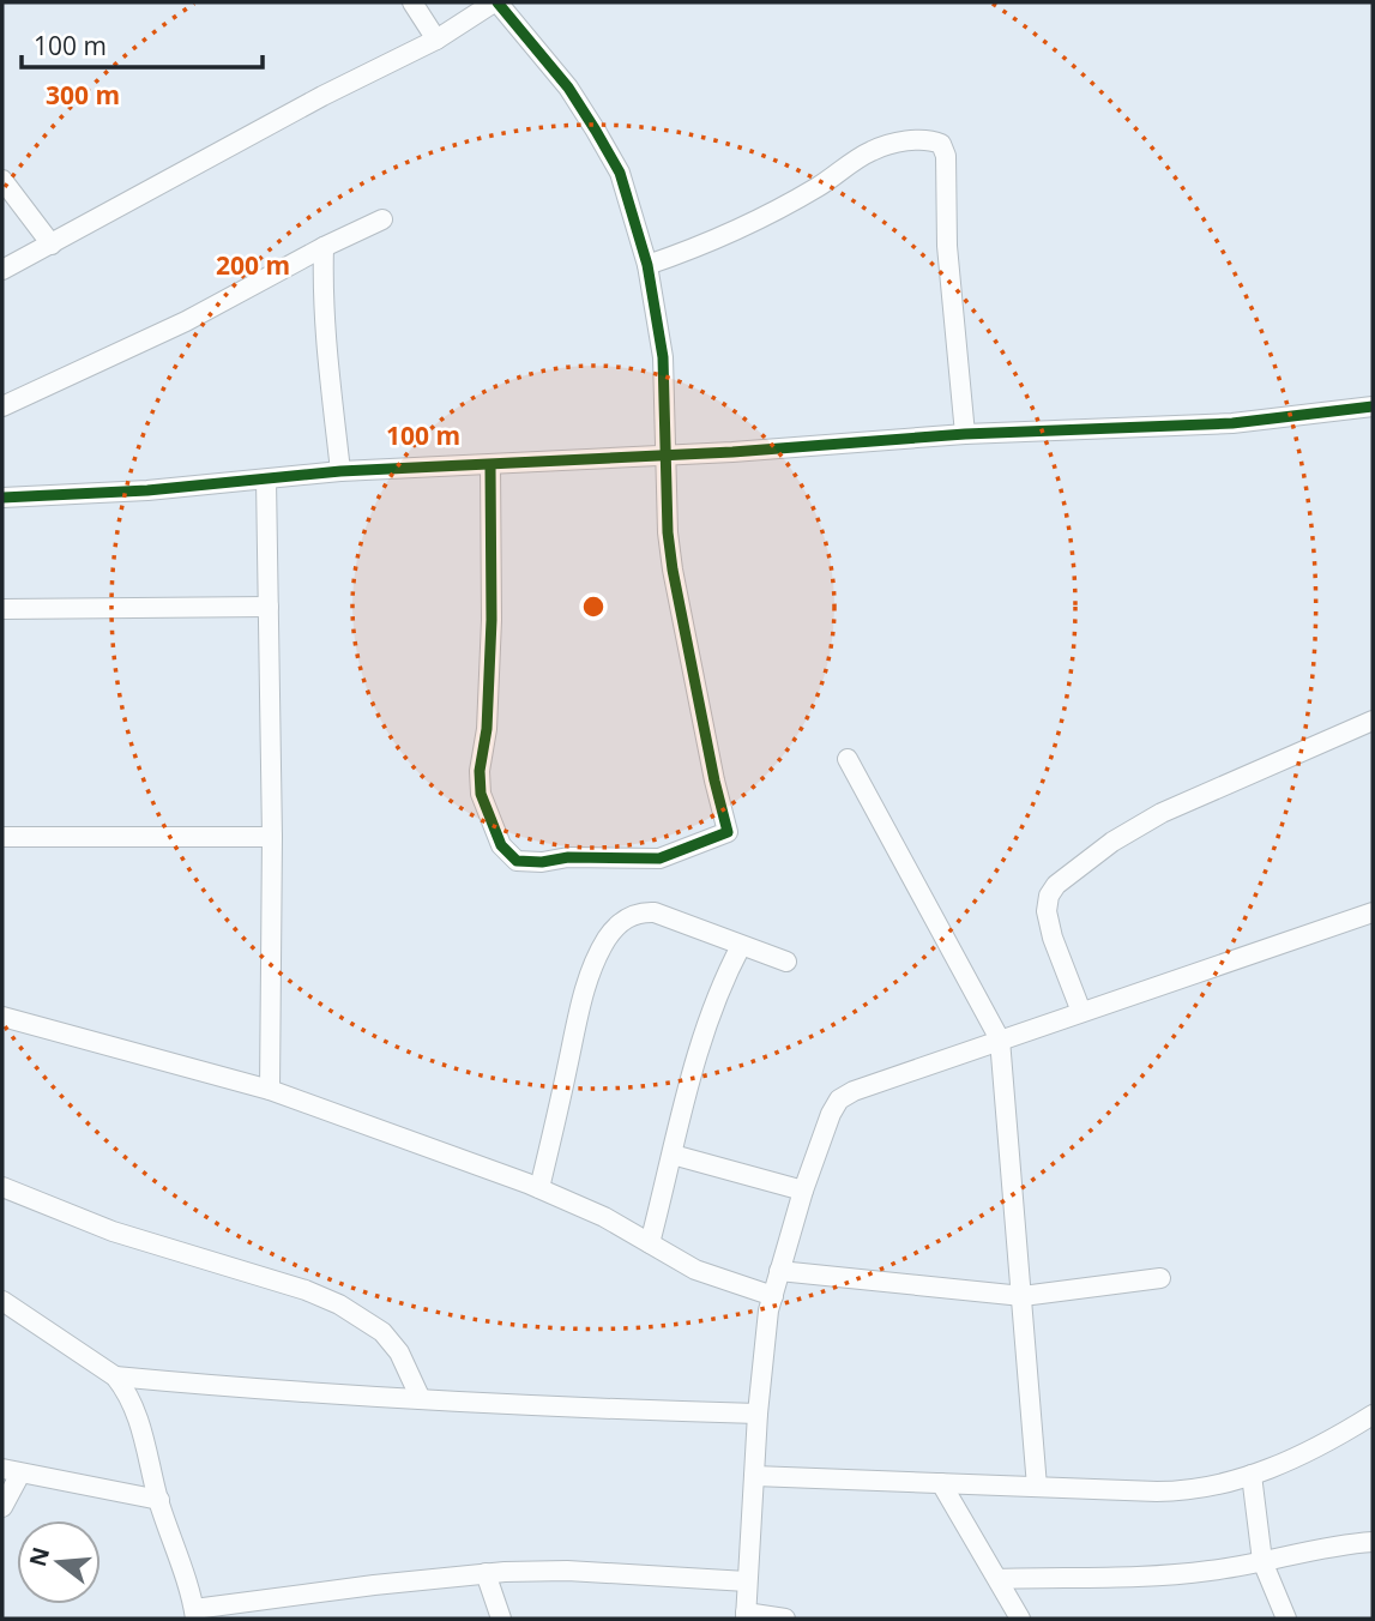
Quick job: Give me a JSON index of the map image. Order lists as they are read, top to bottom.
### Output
{
  "scale_bar": "100 m",
  "north": "left",
  "rings": ["300 m", "200 m", "100 m"]
}
